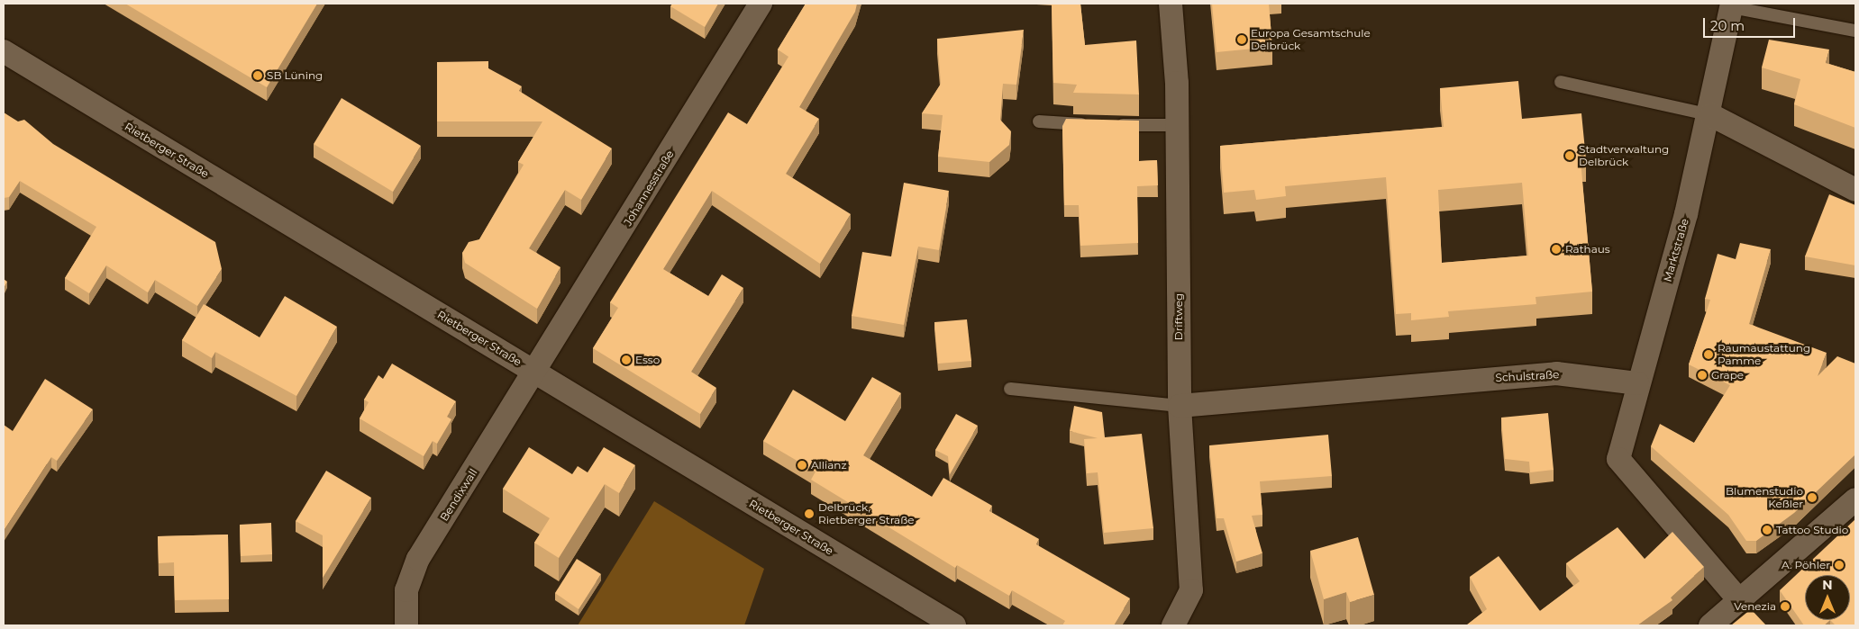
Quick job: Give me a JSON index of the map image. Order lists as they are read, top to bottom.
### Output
{
  "streets": {
    "street": [
      "Rietberger Straße",
      "Johannesstraße",
      "Marktstraße",
      "Driftweg",
      "Schulstraße",
      "Bendixwall"
    ]
  },
  "crossings": [
    ["Rietberger Straße", "Johannesstraße"],
    ["Rietberger Straße", "Bendixwall"],
    ["Johannesstraße", "Bendixwall"],
    ["Marktstraße", "Schulstraße"],
    ["Driftweg", "Schulstraße"]
  ],
  "places": [
    "Europa Gesamtschule Delbrück",
    "SB Lüning",
    "Stadtverwaltung Delbrück",
    "Rathaus",
    "Raumaustattung Pamme",
    "Esso",
    "Grape",
    "Allianz",
    "Blumenstudio Keßler",
    "Delbrück, Rietberger Straße",
    "Tattoo Studio",
    "A. Pöhler",
    "Venezia"
  ],
  "scale_bar": "20 m",
  "north": "top"
}
